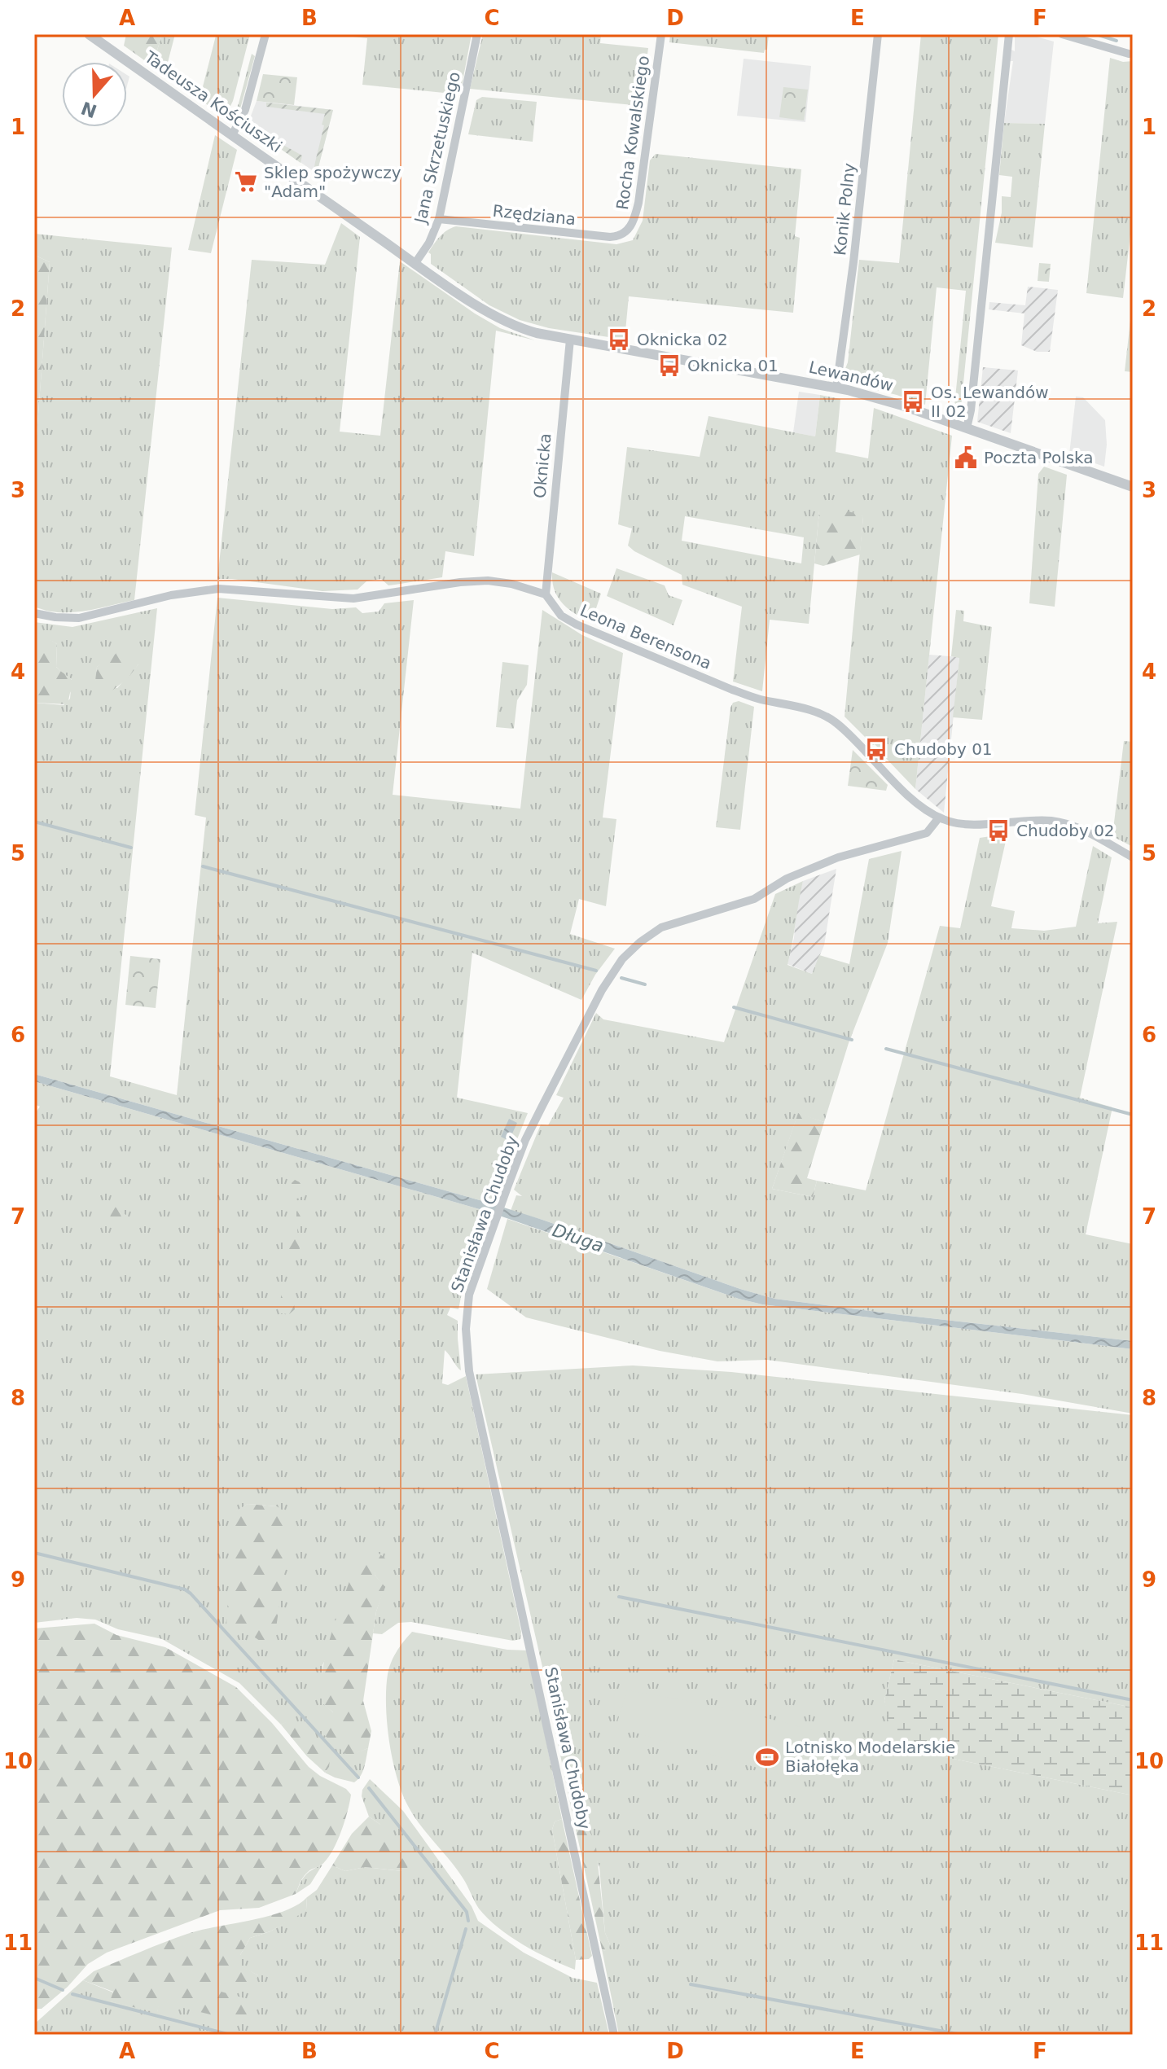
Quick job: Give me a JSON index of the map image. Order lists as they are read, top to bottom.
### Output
{
  "streets": {
    "street": [
      "Tadeusza Kościuszki",
      "Rocha Kowalskiego",
      "Jana Skrzetuskiego",
      "Konik Polny",
      "Rzędziana",
      "Lewandów",
      "Oknicka",
      "Leona Berensona",
      "Stanisława Chudoby"
    ]
  },
  "crossings": [
    ["Tadeusza Kościuszki", "Jana Skrzetuskiego"],
    ["Tadeusza Kościuszki", "Lewandów"],
    ["Rocha Kowalskiego", "Rzędziana"],
    ["Jana Skrzetuskiego", "Rzędziana"],
    ["Jana Skrzetuskiego", "Lewandów"],
    ["Konik Polny", "Lewandów"],
    ["Lewandów", "Oknicka"],
    ["Oknicka", "Leona Berensona"],
    ["Leona Berensona", "Stanisława Chudoby"]
  ],
  "water": ["Długa"],
  "places": {
    "supermarket": ["Sklep spożywczy \"Adam\""],
    "bus stop": [
      "Oknicka 02",
      "Oknicka 01",
      "Os. Lewandów II 02",
      "Chudoby 01",
      "Chudoby 02"
    ],
    "public building": ["Poczta Polska"],
    "sports": ["Lotnisko Modelarskie Białołęka"]
  },
  "north": "bottom",
  "grid": {
    "columns": [
      "A",
      "B",
      "C",
      "D",
      "E",
      "F"
    ],
    "rows": [
      "1",
      "2",
      "3",
      "4",
      "5",
      "6",
      "7",
      "8",
      "9",
      "10",
      "11"
    ]
  }
}
